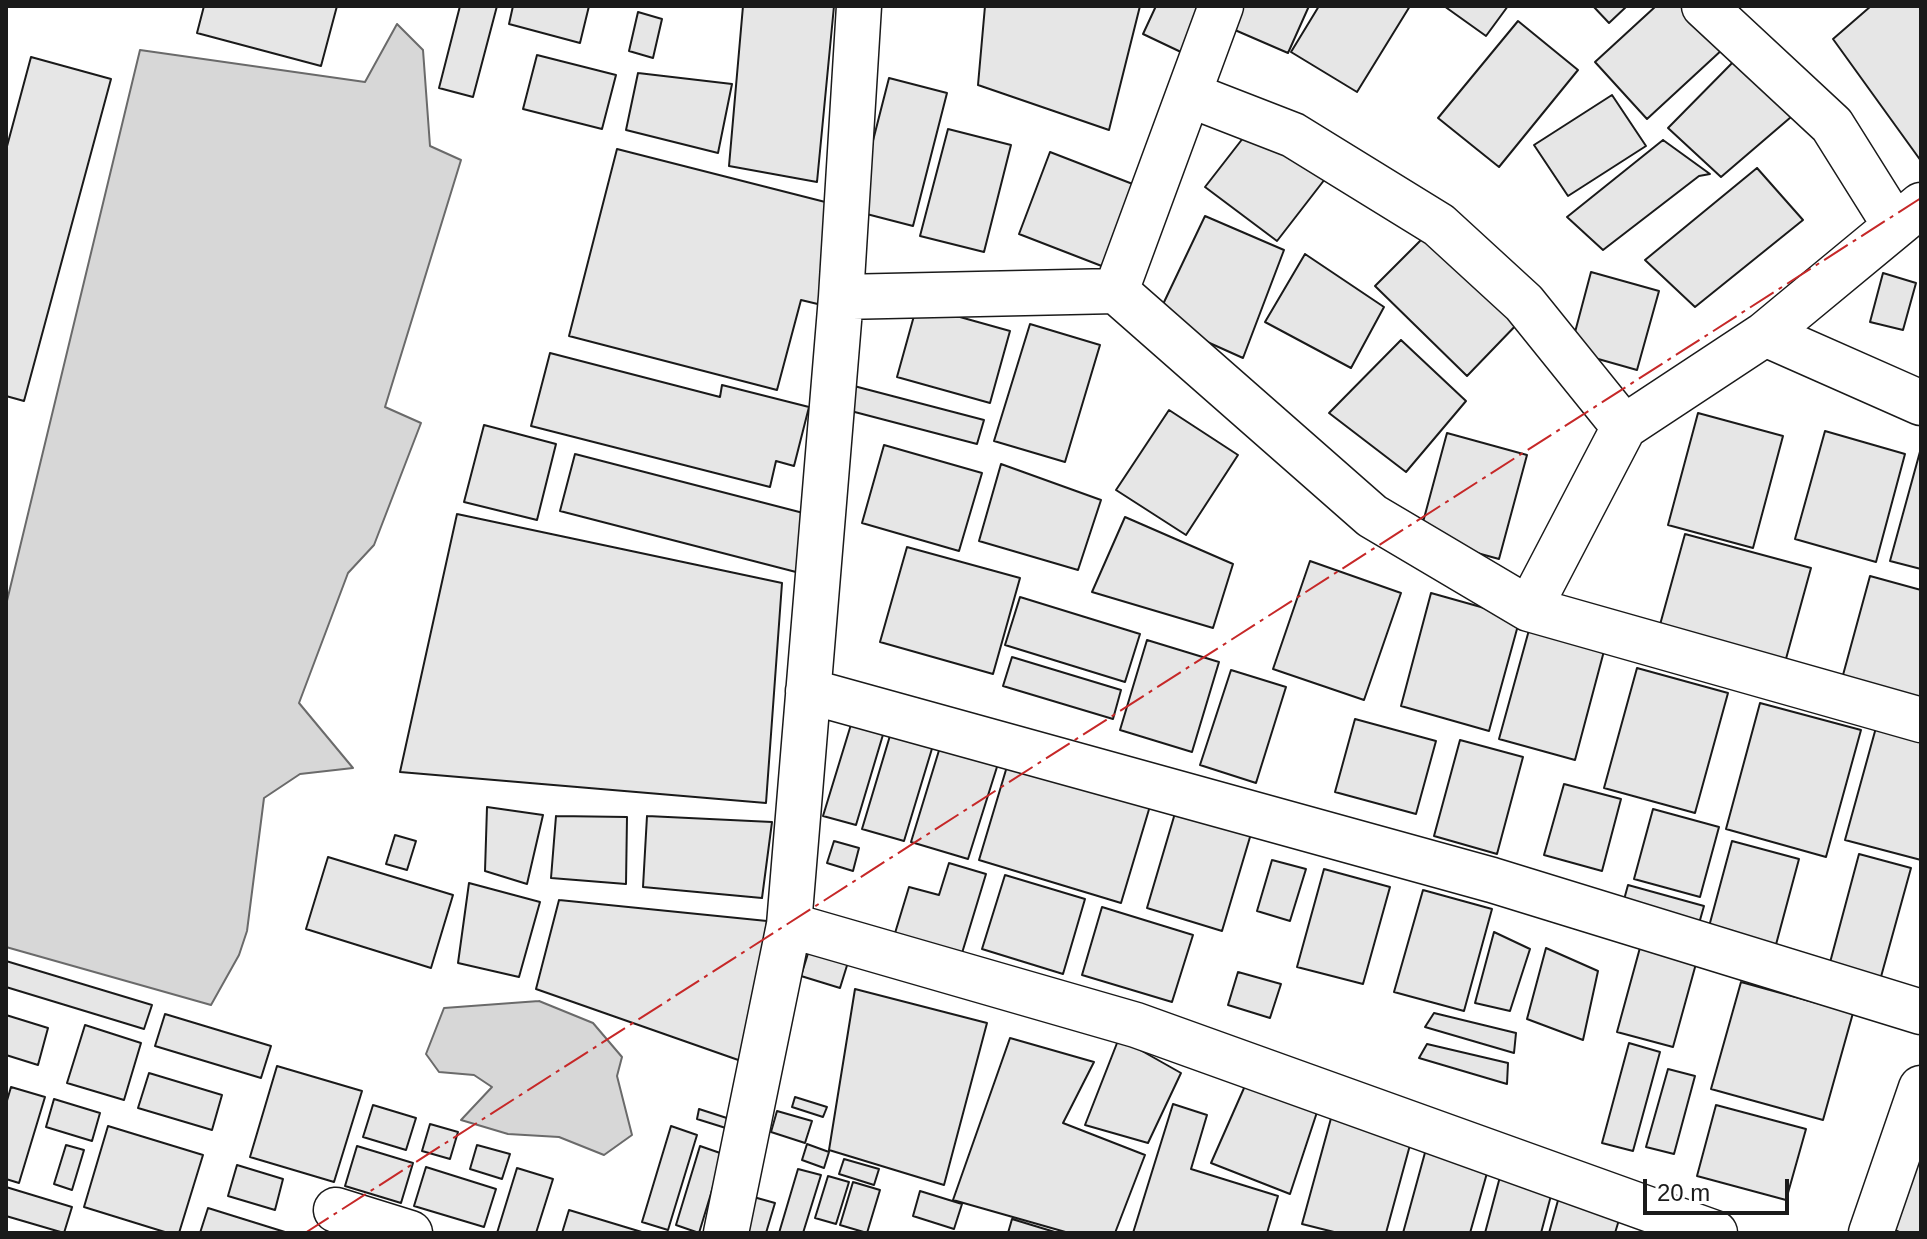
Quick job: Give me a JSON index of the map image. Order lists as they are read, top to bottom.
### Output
{
  "scale_bar": "20 m"
}
